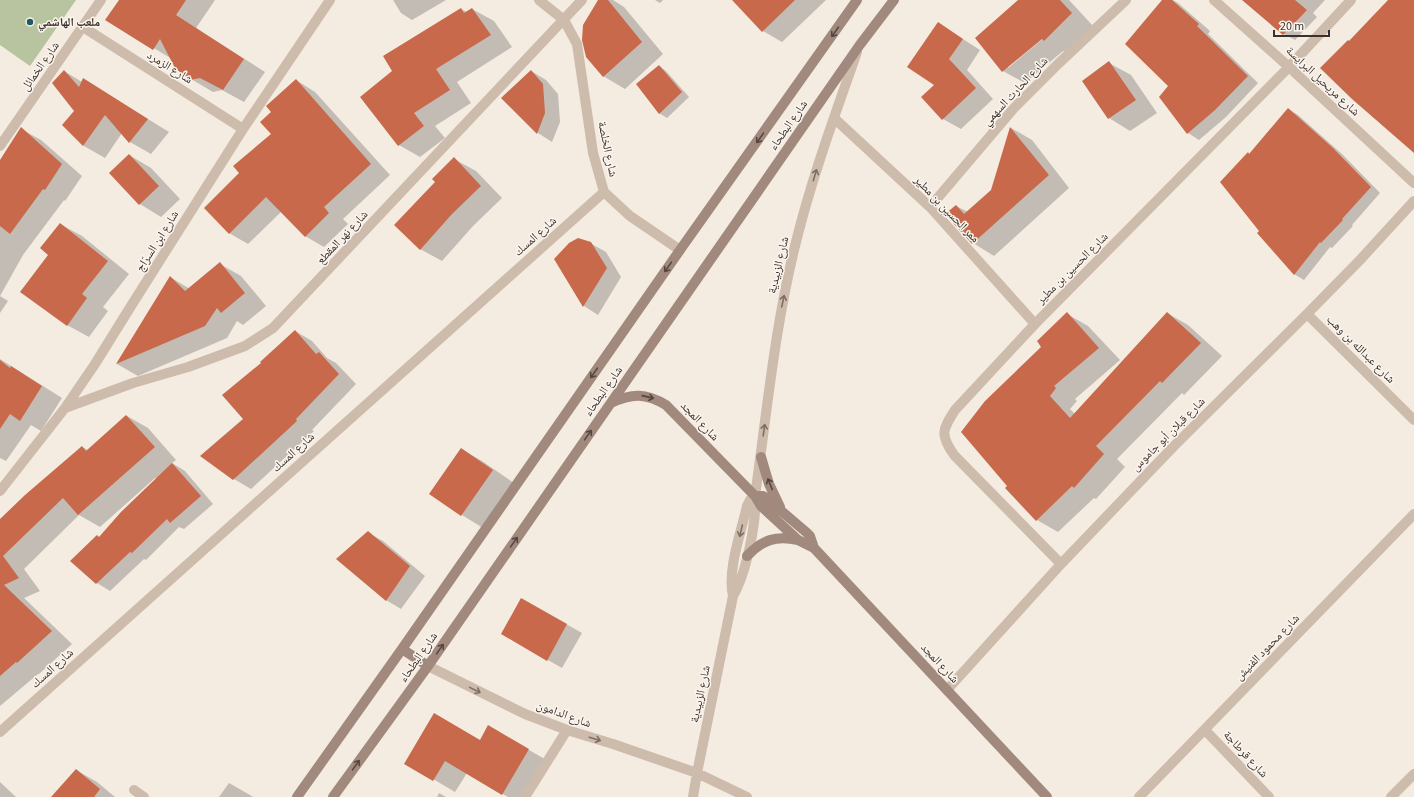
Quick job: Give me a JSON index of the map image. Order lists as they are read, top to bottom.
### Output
{
  "streets": {
    "street": [
      "شارع الخمائل",
      "شارع الزمرد",
      "شارع مريحيل البرايسة",
      "شارع الحارث السهمي",
      "شارع البطحاء",
      "شارع الخلصة",
      "ممر الحسين بن مطير",
      "شارع المسك",
      "شارع نهر المقطع",
      "شارع ابن السرّاج",
      "شارع الزبيدية",
      "شارع الحسين بن مطير",
      "شارع عبدالله بن وهب",
      "شارع المجد",
      "شارع قبلان أبو جاموس",
      "شارع محمود الفنيش",
      "شارع الدامون",
      "شارع قرطاجة"
    ]
  },
  "crossings": [
    ["شارع الخمائل", "شارع الزمرد"],
    ["شارع الزمرد", "شارع ابن السرّاج"],
    ["شارع مريحيل البرايسة", "شارع الحسين بن مطير"],
    ["شارع الحارث السهمي", "ممر الحسين بن مطير"],
    ["شارع البطحاء", "شارع الخلصة"],
    ["شارع البطحاء", "شارع الزبيدية"],
    ["شارع البطحاء", "شارع المجد"],
    ["شارع البطحاء", "شارع الدامون"],
    ["شارع الخلصة", "شارع المسك"],
    ["شارع الخلصة", "شارع نهر المقطع"],
    ["ممر الحسين بن مطير", "شارع الزبيدية"],
    ["ممر الحسين بن مطير", "شارع الحسين بن مطير"],
    ["شارع نهر المقطع", "شارع ابن السرّاج"],
    ["شارع الزبيدية", "شارع المجد"],
    ["شارع الزبيدية", "شارع الدامون"],
    ["شارع الحسين بن مطير", "شارع قبلان أبو جاموس"],
    ["شارع عبدالله بن وهب", "شارع قبلان أبو جاموس"],
    ["شارع المجد", "شارع قبلان أبو جاموس"],
    ["شارع محمود الفنيش", "شارع قرطاجة"]
  ],
  "one_way": ["شارع الدامون"],
  "places": ["ملعب الهاشمي"],
  "scale_bar": "20 m"
}
